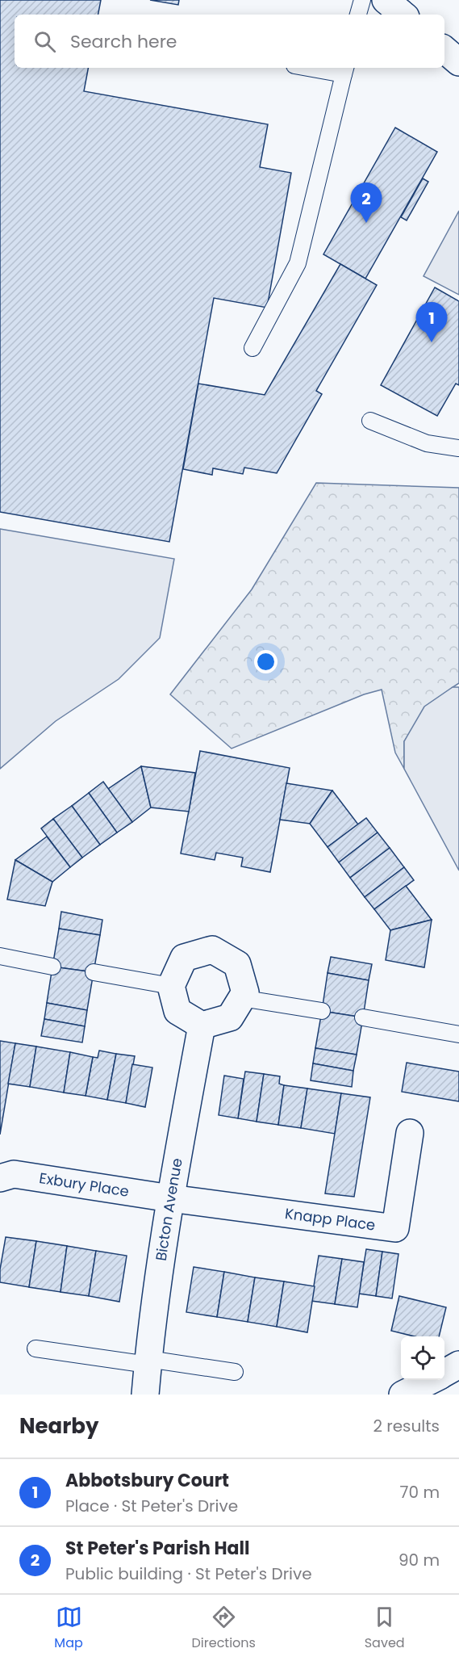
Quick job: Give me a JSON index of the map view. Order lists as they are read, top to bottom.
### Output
{
  "streets": {
    "street": ["Exbury Place", "Bicton Avenue", "Knapp Place"]
  },
  "crossings": [
    ["Exbury Place", "Bicton Avenue"],
    ["Exbury Place", "Knapp Place"],
    ["Bicton Avenue", "Knapp Place"]
  ],
  "page": {
    "search": "Search here",
    "pins": ["2", "1"],
    "heading": ["Nearby", "2 results"],
    "list": [
      {
        "mark": "1",
        "name": "Abbotsbury Court",
        "note": "Place · St Peter's Drive",
        "value": "70 m"
      },
      {
        "mark": "2",
        "name": "St Peter's Parish Hall",
        "note": "Public building · St Peter's Drive",
        "value": "90 m"
      }
    ],
    "nav": ["Map", "Directions", "Saved"]
  }
}
